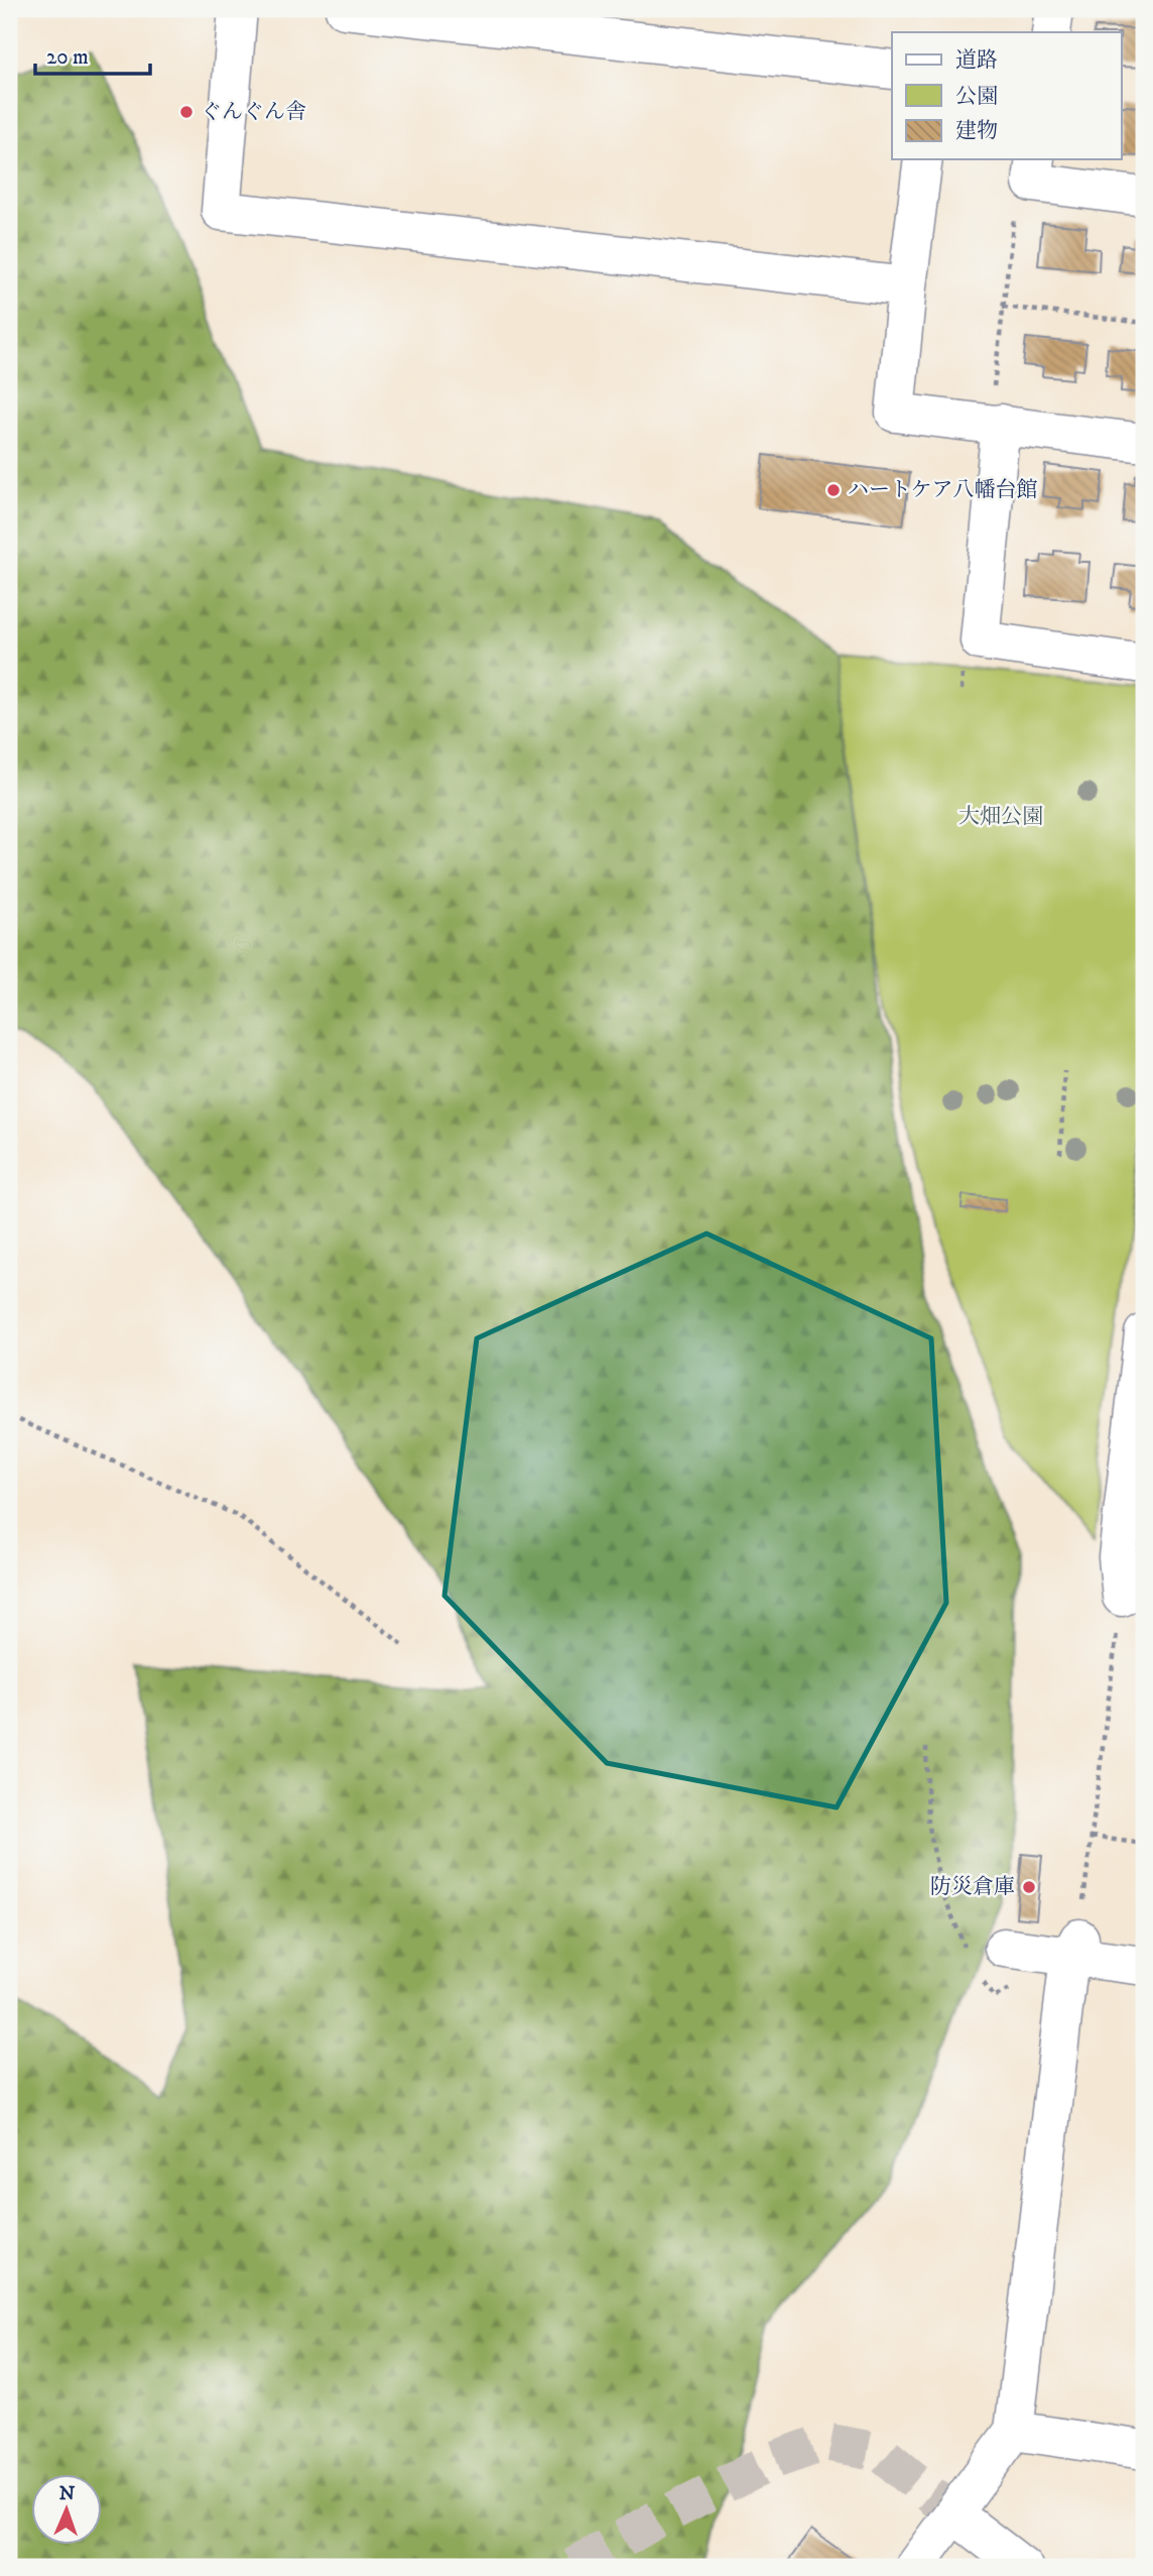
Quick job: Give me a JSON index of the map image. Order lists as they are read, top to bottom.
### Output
{
  "parks": ["大畑公園"],
  "places": ["ぐんぐん舎", "ハートケア八幡台館", "防災倉庫"],
  "legend": ["道路", "公園", "建物"],
  "scale_bar": "20 m",
  "north": "top"
}
